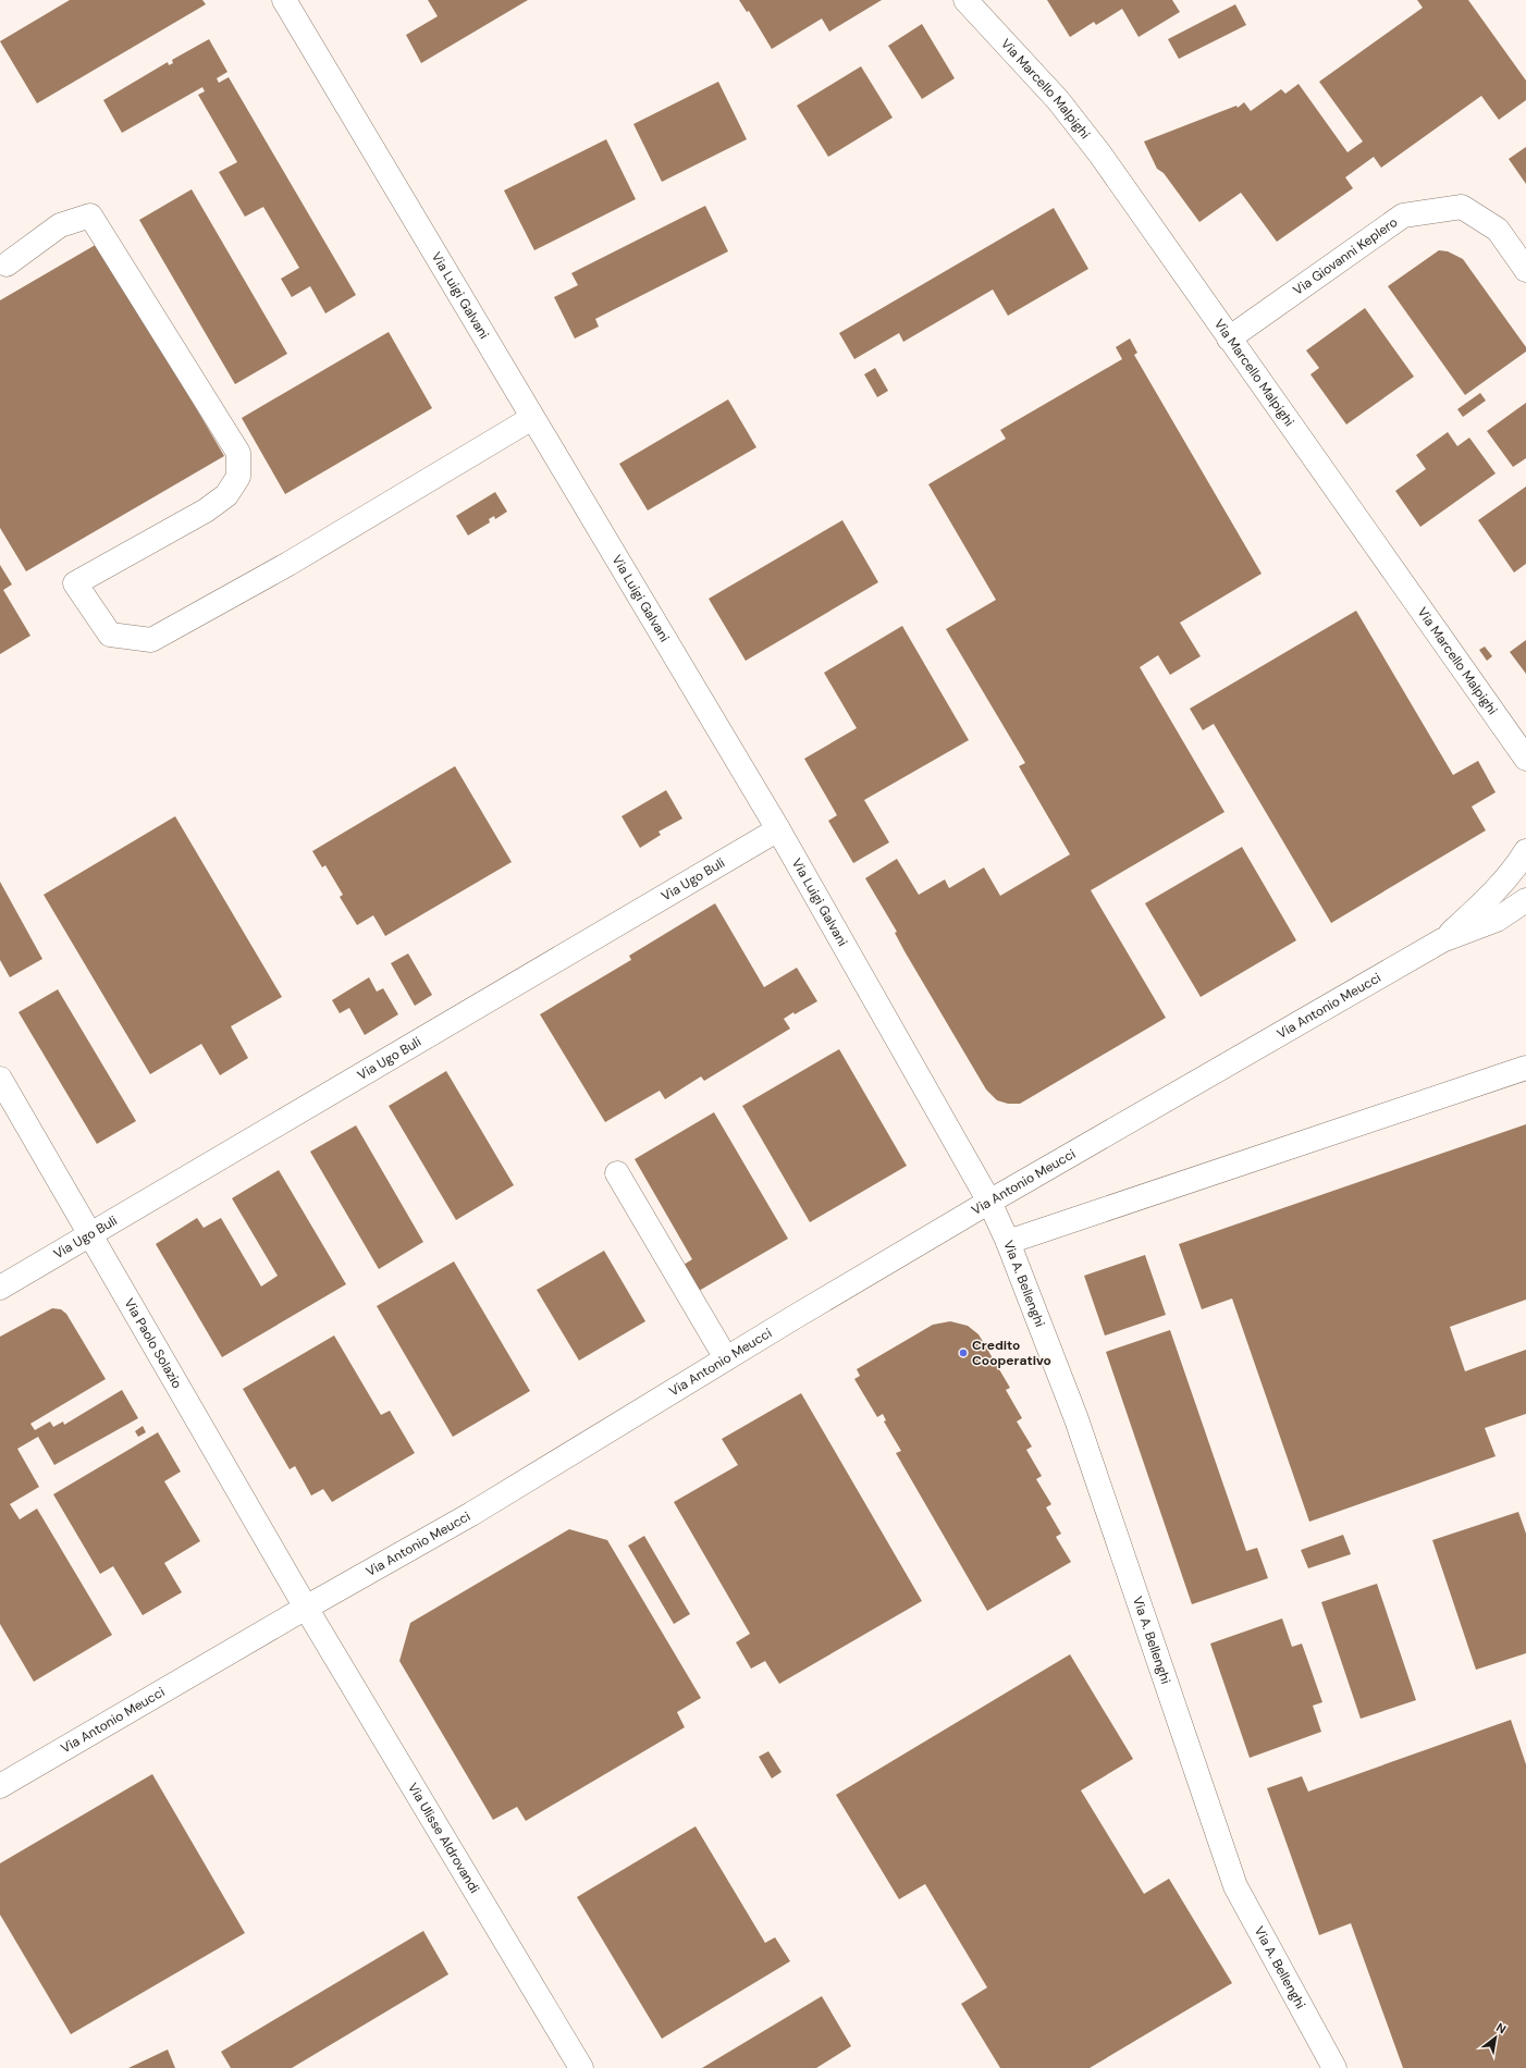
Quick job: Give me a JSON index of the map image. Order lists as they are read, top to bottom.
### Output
{
  "streets": {
    "street": [
      "Via Marcello Malpighi",
      "Via Giovanni Keplero",
      "Via Luigi Galvani",
      "Via Ugo Buli",
      "Via Antonio Meucci",
      "Via A. Bellenghi",
      "Via Paolo Solazio",
      "Via Ulisse Aldrovandi"
    ]
  },
  "crossings": [
    ["Via Marcello Malpighi", "Via Giovanni Keplero"],
    ["Via Luigi Galvani", "Via Ugo Buli"],
    ["Via Luigi Galvani", "Via Antonio Meucci"],
    ["Via Luigi Galvani", "Via A. Bellenghi"],
    ["Via Ugo Buli", "Via Paolo Solazio"],
    ["Via Antonio Meucci", "Via A. Bellenghi"],
    ["Via Antonio Meucci", "Via Paolo Solazio"],
    ["Via Antonio Meucci", "Via Ulisse Aldrovandi"],
    ["Via Paolo Solazio", "Via Ulisse Aldrovandi"]
  ],
  "places": ["Credito Cooperativo"],
  "north": "top right"
}
